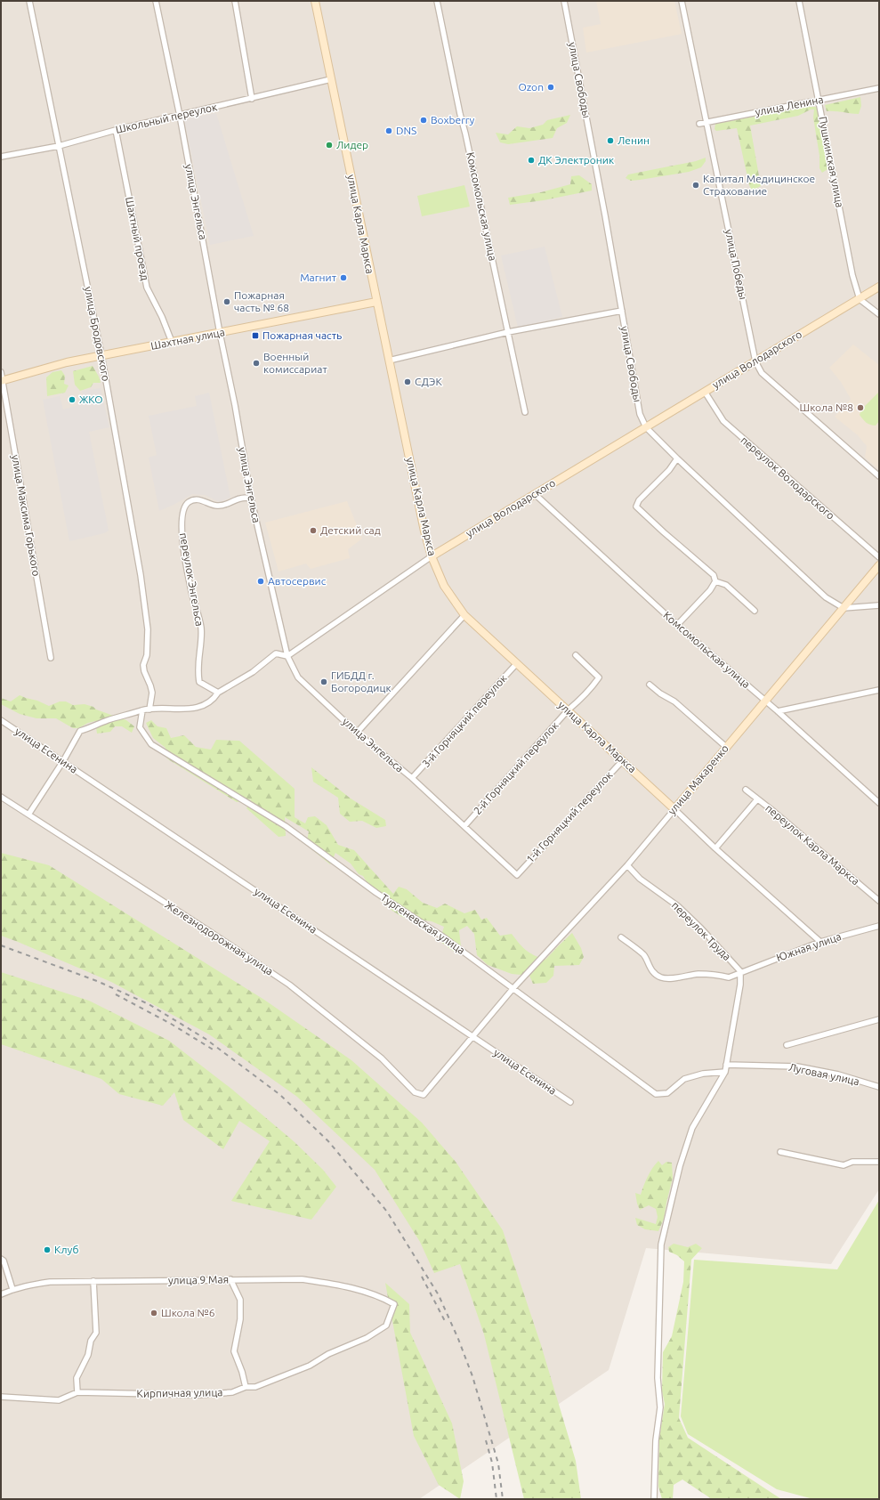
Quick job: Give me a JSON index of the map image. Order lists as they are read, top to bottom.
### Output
{
  "streets": {
    "main road": [
      "улица Карла Маркса",
      "Шахтная улица",
      "улица Володарского",
      "улица Макаренко"
    ],
    "street": [
      "улица Свободы",
      "улица Ленина",
      "Школьный переулок",
      "Пушкинская улица",
      "улица Энгельса",
      "Комсомольская улица",
      "Шахтный проезд",
      "улица Победы",
      "улица Бродовского",
      "переулок Володарского",
      "улица Максима Горького",
      "переулок Энгельса",
      "3-й Горняцкий переулок",
      "улица Есенина",
      "2-й Горняцкий переулок",
      "1-й Горняцкий переулок",
      "переулок Карла Маркса",
      "Тургеневская улица",
      "переулок Труда",
      "Железнодорожная улица",
      "Южная улица",
      "Луговая улица",
      "улица 9 Мая",
      "Кирпичная улица"
    ]
  },
  "crossings": [
    ["улица Свободы", "улица Володарского"],
    ["улица Свободы", "улица Макаренко"],
    ["улица Ленина", "Пушкинская улица"],
    ["улица Ленина", "улица Победы"],
    ["Школьный переулок", "улица Энгельса"],
    ["Школьный переулок", "улица Карла Маркса"],
    ["Школьный переулок", "Шахтный проезд"],
    ["Школьный переулок", "улица Бродовского"],
    ["Пушкинская улица", "улица Володарского"],
    ["улица Энгельса", "Шахтная улица"],
    ["улица Энгельса", "улица Володарского"],
    ["улица Энгельса", "переулок Энгельса"],
    ["улица Энгельса", "3-й Горняцкий переулок"],
    ["улица Энгельса", "2-й Горняцкий переулок"],
    ["улица Энгельса", "1-й Горняцкий переулок"],
    ["Комсомольская улица", "улица Володарского"],
    ["Комсомольская улица", "улица Макаренко"],
    ["улица Карла Маркса", "Шахтная улица"],
    ["улица Карла Маркса", "улица Володарского"],
    ["улица Карла Маркса", "3-й Горняцкий переулок"],
    ["улица Карла Маркса", "2-й Горняцкий переулок"],
    ["улица Карла Маркса", "улица Макаренко"],
    ["улица Карла Маркса", "1-й Горняцкий переулок"],
    ["улица Карла Маркса", "Южная улица"],
    ["Шахтный проезд", "Шахтная улица"],
    ["улица Победы", "улица Володарского"],
    ["улица Бродовского", "Шахтная улица"],
    ["Шахтная улица", "улица Максима Горького"],
    ["улица Володарского", "переулок Володарского"],
    ["улица Есенина", "улица Макаренко"],
    ["улица Макаренко", "Тургеневская улица"],
    ["улица Макаренко", "переулок Труда"],
    ["улица Макаренко", "Железнодорожная улица"],
    ["переулок Труда", "Южная улица"],
    ["улица 9 Мая", "Кирпичная улица"]
  ],
  "places": {
    "other": [
      "Ozon",
      "Boxberry",
      "DNS",
      "Ленин",
      "Лидер",
      "ДК Электроник",
      "Капитал Медицинское Страхование",
      "Магнит",
      "Пожарная часть № 68",
      "Военный комиссариат",
      "СДЭК",
      "ЖКО",
      "Школа №8",
      "Детский сад",
      "Автосервис",
      "ГИБДД г. Богородицк",
      "Клуб",
      "Школа №6"
    ],
    "transit": ["Пожарная часть"]
  }
}
